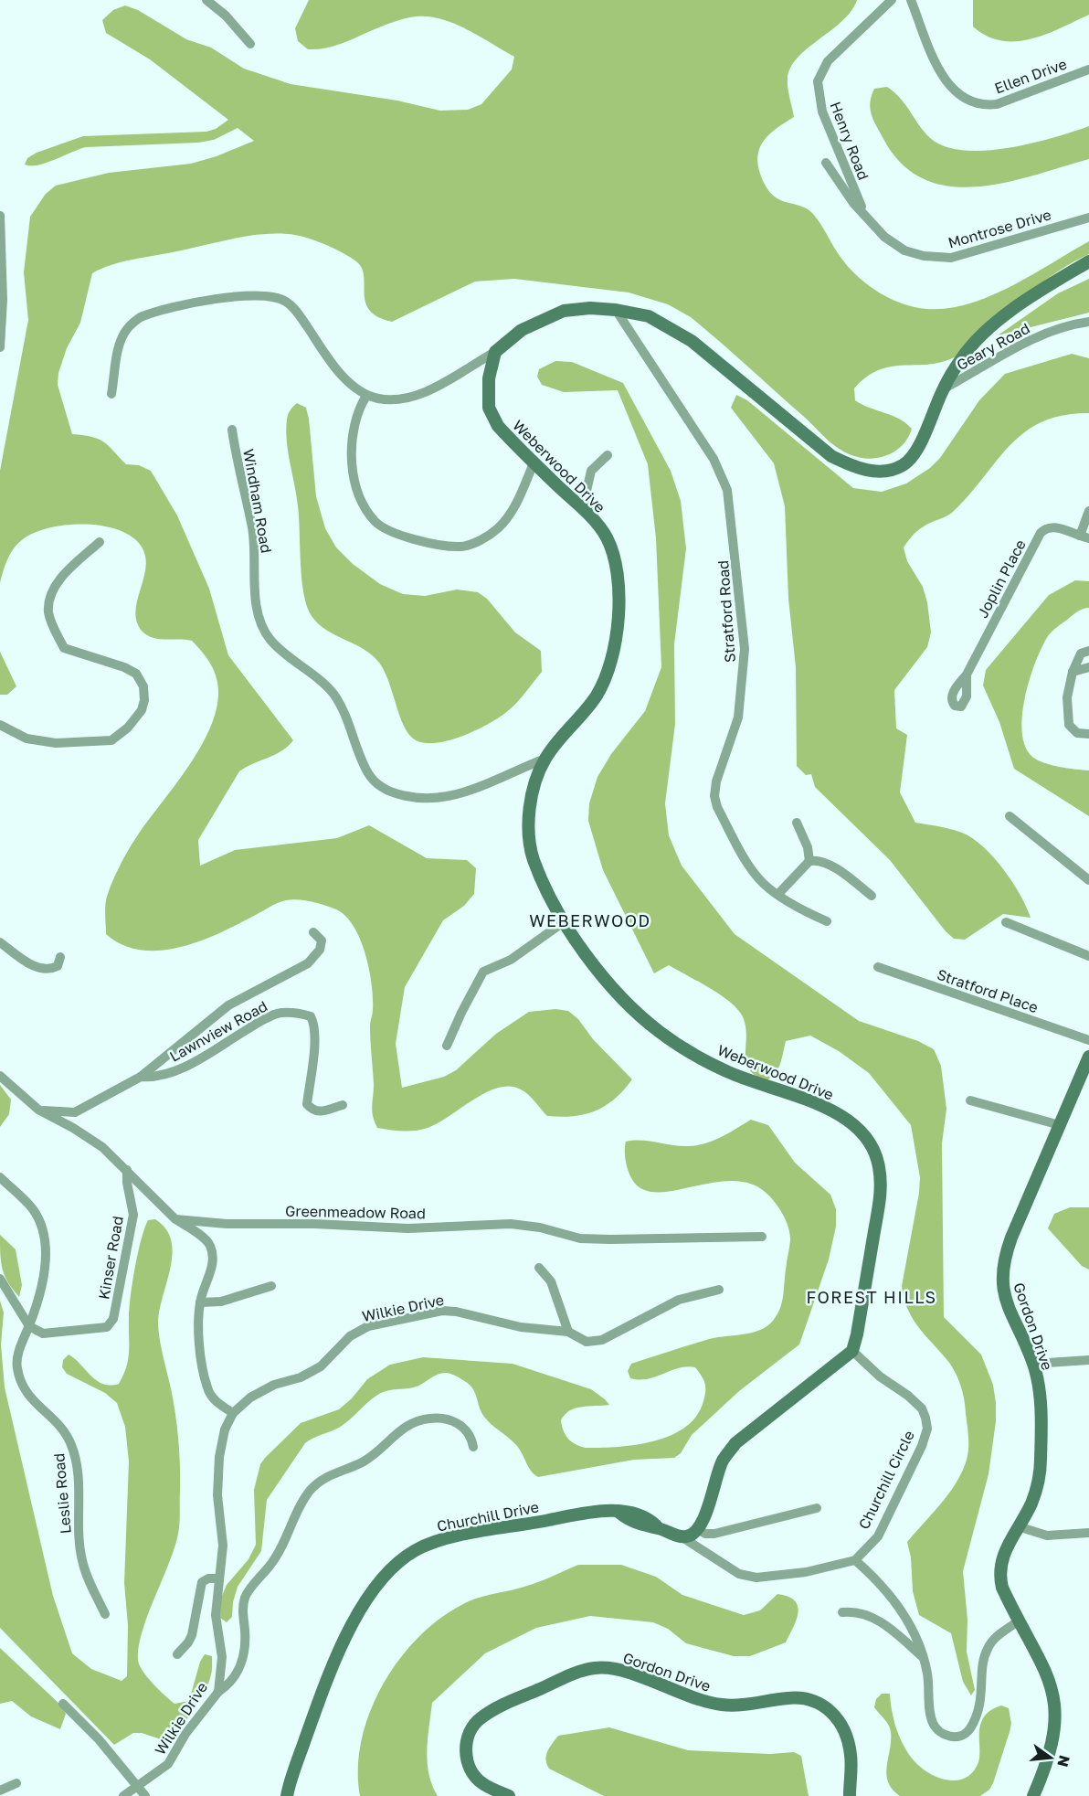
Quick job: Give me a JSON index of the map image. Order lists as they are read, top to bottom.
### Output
{
  "streets": {
    "street": [
      "Ellen Drive",
      "Henry Road",
      "Montrose Drive",
      "Geary Road",
      "Weberwood Drive",
      "Windham Road",
      "Joplin Place",
      "Stratford Road",
      "Stratford Place",
      "Lawnview Road",
      "Greenmeadow Road",
      "Kinser Road",
      "Wilkie Drive",
      "Gordon Drive",
      "Churchill Circle",
      "Leslie Road",
      "Churchill Drive"
    ]
  },
  "crossings": [
    ["Henry Road", "Montrose Drive"],
    ["Weberwood Drive", "Windham Road"],
    ["Weberwood Drive", "Churchill Circle"],
    ["Kinser Road", "Leslie Road"]
  ],
  "districts": ["WEBERWOOD", "FOREST HILLS"],
  "north": "right"
}
